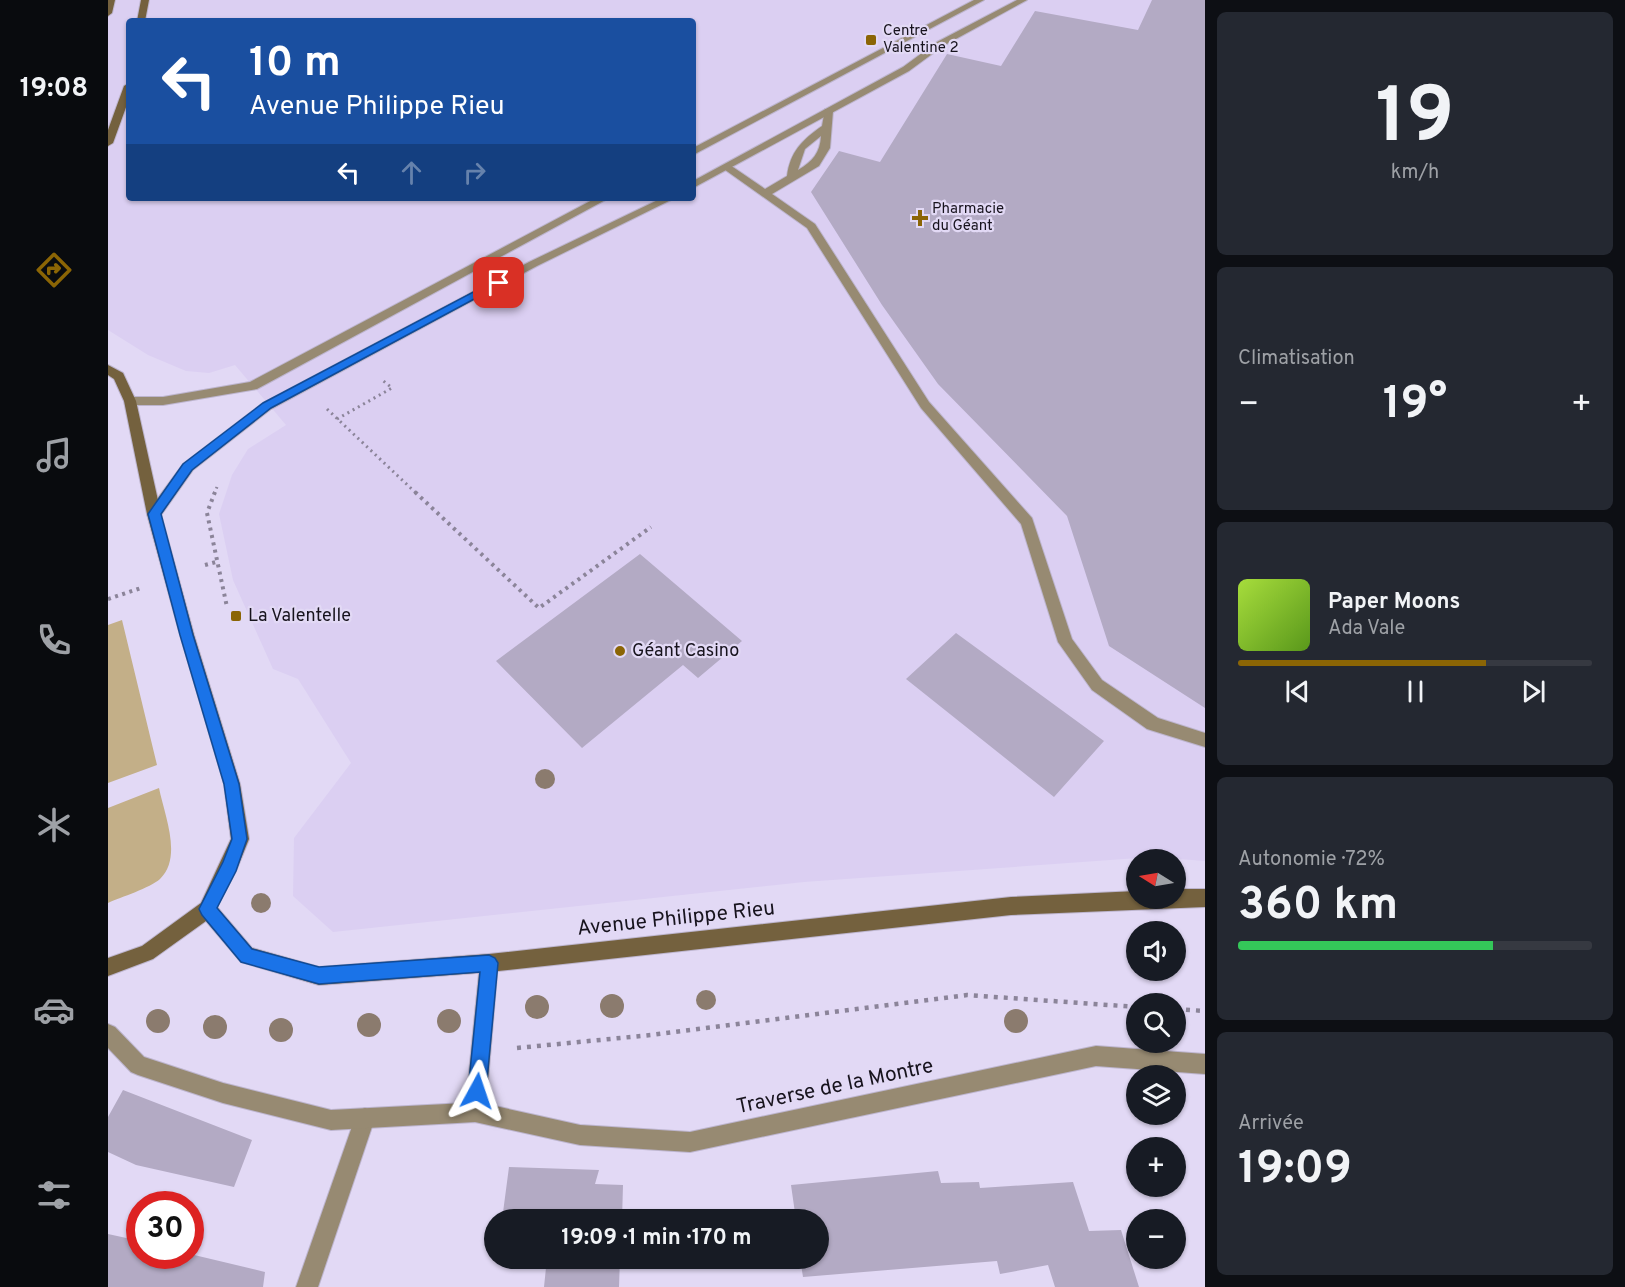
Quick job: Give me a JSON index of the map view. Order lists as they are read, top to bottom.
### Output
{
  "streets": {
    "street": ["Avenue Philippe Rieu", "Traverse de la Montre"]
  },
  "places": {
    "transit": ["Centre Valentine 2", "La Valentelle"],
    "health": ["Pharmacie du Géant"],
    "other": ["Géant Casino"]
  },
  "north": "left",
  "page": {
    "tabs": "19:08",
    "tile": [
      ["19", "km/h"],
      "Climatisation",
      ["Autonomie · 72%", "360 km"],
      ["Arrivée", "19:09"]
    ],
    "turn": ["10 m", "Avenue Philippe Rieu"],
    "heat": ["−", "19°", "+"],
    "song": ["Paper Moons", "Ada Vale"],
    "map_buttons": ["+", "−"],
    "limit": "30",
    "trip": "19:09 · 1 min · 170 m"
  }
}
